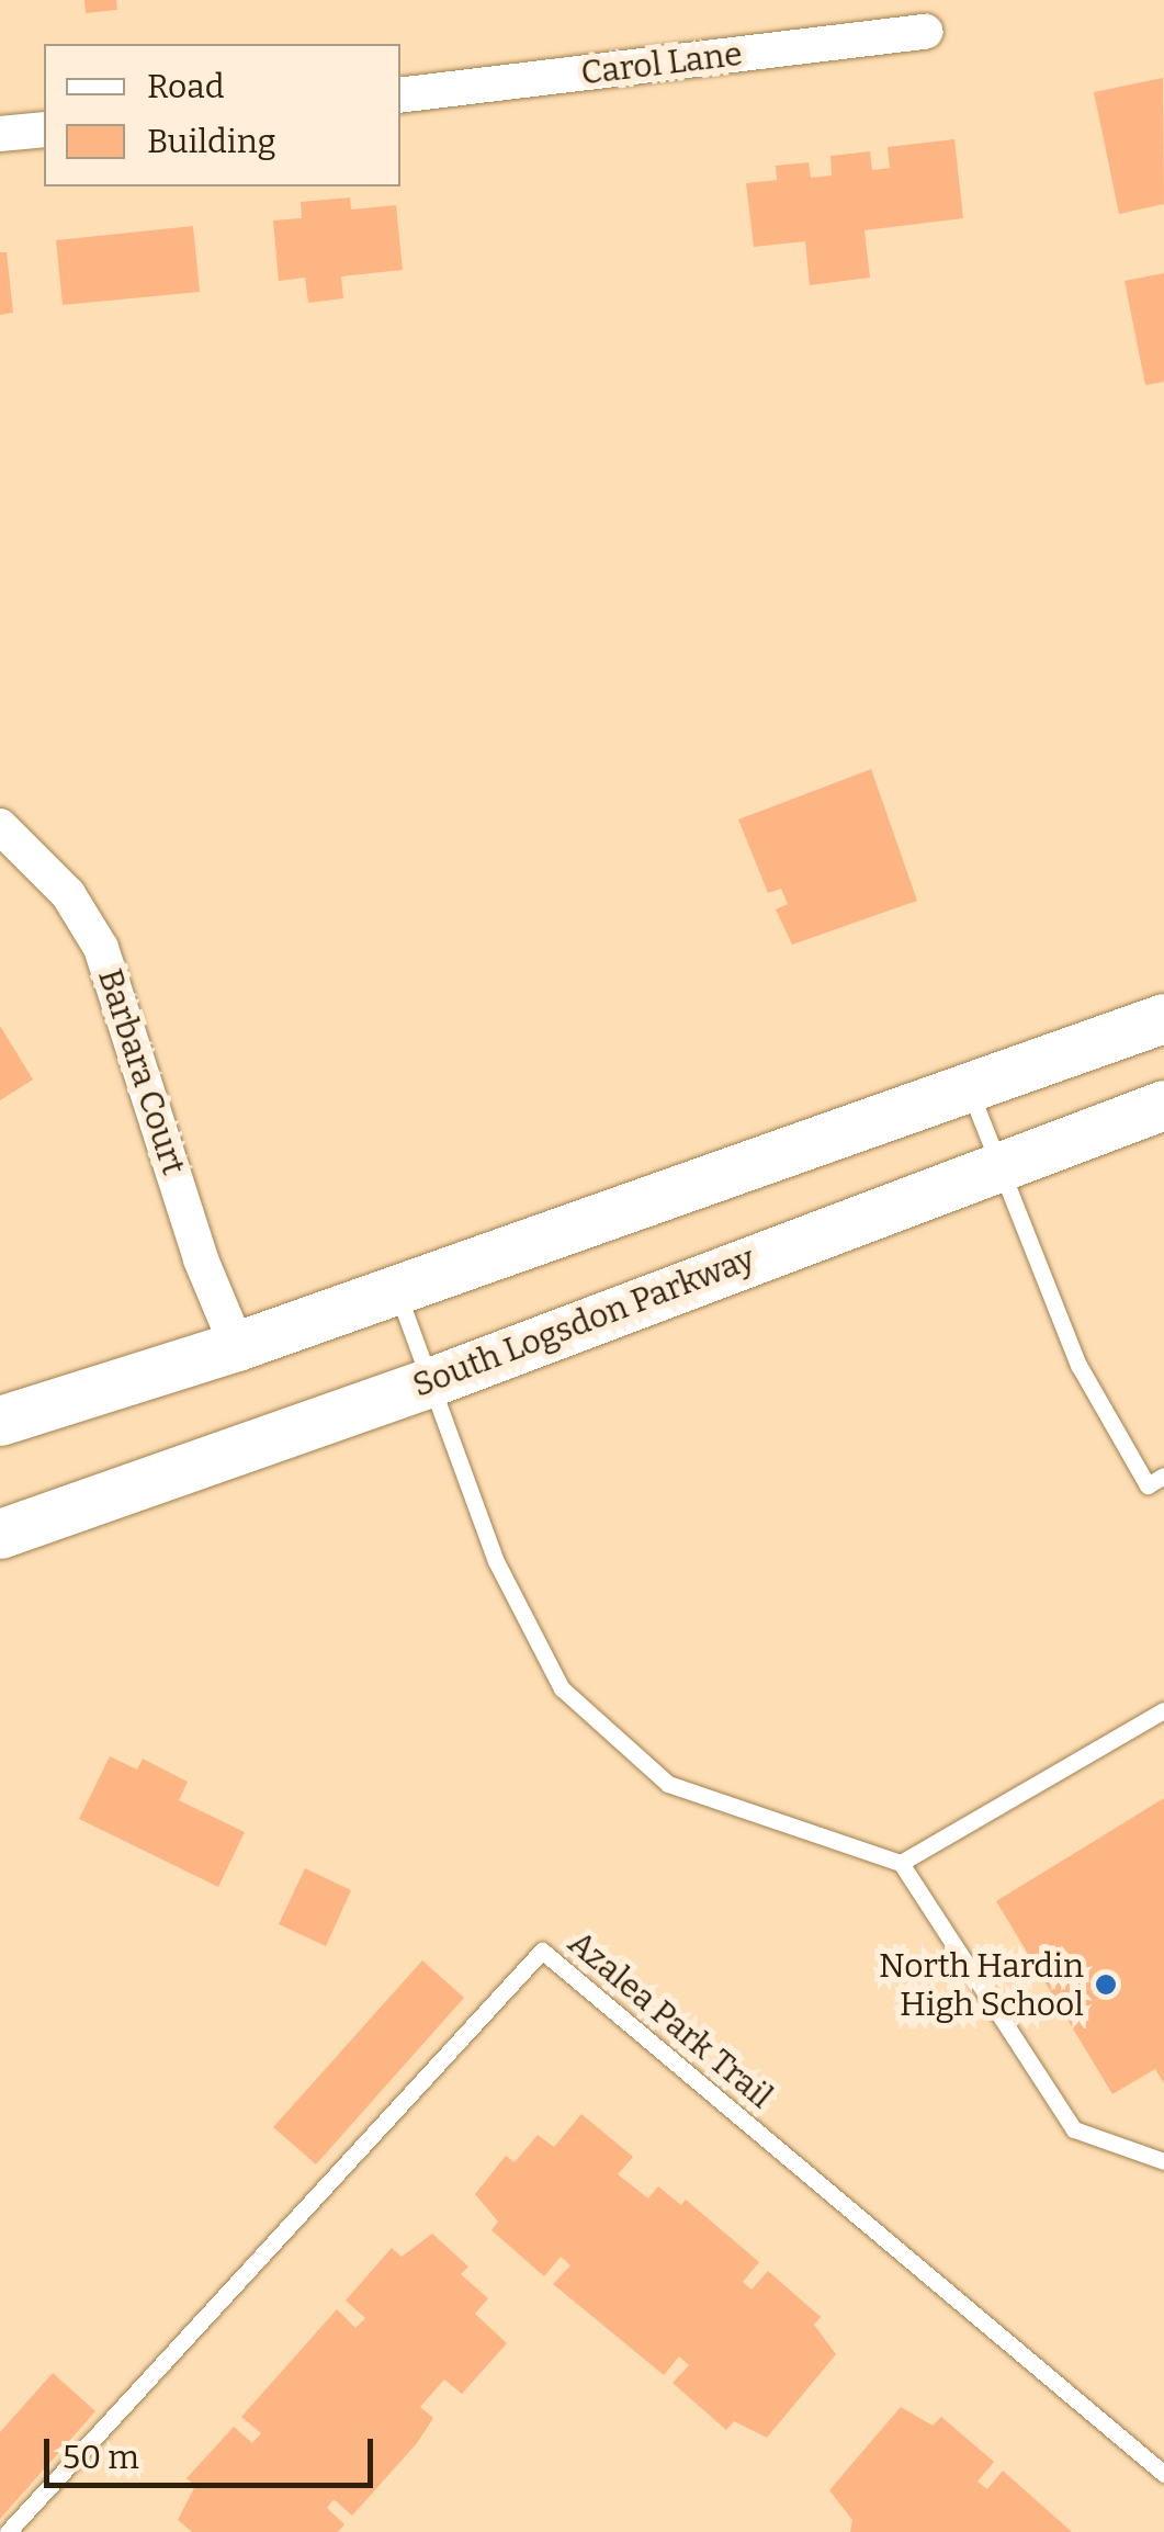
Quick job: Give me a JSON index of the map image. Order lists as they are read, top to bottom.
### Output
{
  "streets": {
    "main road": ["South Logsdon Parkway"],
    "street": ["Carol Lane", "Barbara Court"],
    "lane": ["Azalea Park Trail"]
  },
  "places": ["North Hardin High School"],
  "legend": ["Road", "Building"],
  "scale_bar": "50 m"
}
